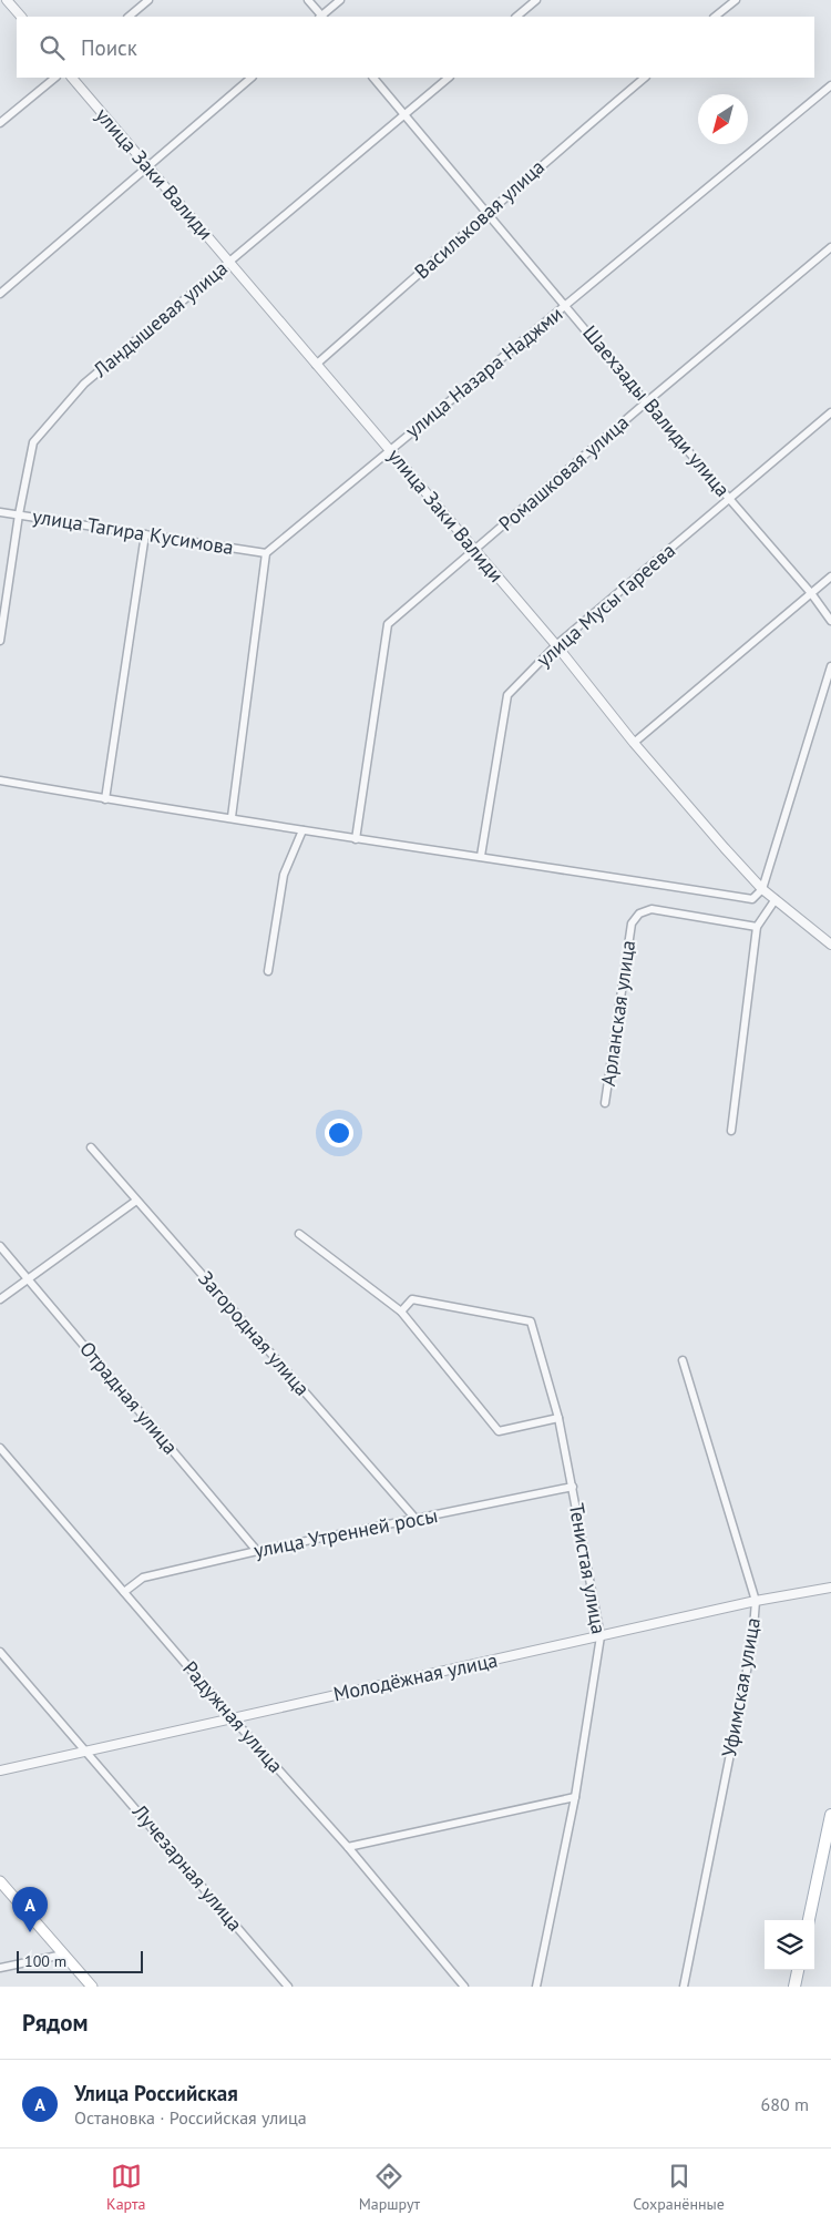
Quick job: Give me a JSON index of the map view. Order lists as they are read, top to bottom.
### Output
{
  "streets": {
    "street": [
      "улица Заки Валиди",
      "Васильковая улица",
      "Ландышевая улица",
      "улица Назара Наджми",
      "Шаехзады Валиди улица",
      "Ромашковая улица",
      "улица Тагира Кусимова",
      "улица Мусы Гареева",
      "Арланская улица",
      "Загородная улица",
      "Отрадная улица",
      "улица Утренней росы",
      "Тенистая улица",
      "Молодёжная улица",
      "Уфимская улица",
      "Радужная улица",
      "Лучезарная улица"
    ]
  },
  "crossings": [
    ["улица Заки Валиди", "Васильковая улица"],
    ["улица Заки Валиди", "Ландышевая улица"],
    ["улица Заки Валиди", "улица Назара Наджми"],
    ["улица Заки Валиди", "Ромашковая улица"],
    ["улица Заки Валиди", "улица Мусы Гареева"],
    ["Васильковая улица", "Шаехзады Валиди улица"],
    ["Ландышевая улица", "Шаехзады Валиди улица"],
    ["Ландышевая улица", "улица Тагира Кусимова"],
    ["улица Назара Наджми", "Шаехзады Валиди улица"],
    ["улица Назара Наджми", "улица Тагира Кусимова"],
    ["Шаехзады Валиди улица", "Ромашковая улица"],
    ["Шаехзады Валиди улица", "улица Мусы Гареева"],
    ["Загородная улица", "улица Утренней росы"],
    ["Отрадная улица", "улица Утренней росы"],
    ["улица Утренней росы", "Тенистая улица"],
    ["улица Утренней росы", "Радужная улица"],
    ["Тенистая улица", "Молодёжная улица"],
    ["Молодёжная улица", "Уфимская улица"],
    ["Молодёжная улица", "Радужная улица"],
    ["Молодёжная улица", "Лучезарная улица"]
  ],
  "scale_bar": "100 m",
  "north": "bottom left",
  "page": {
    "search": "Поиск",
    "pins": "A",
    "scale": "100 m",
    "heading": "Рядом",
    "list": [
      {
        "mark": "A",
        "name": "Улица Российская",
        "note": "Остановка · Российская улица",
        "value": "680 m"
      }
    ],
    "nav": ["Карта", "Маршрут", "Сохранённые"]
  }
}
